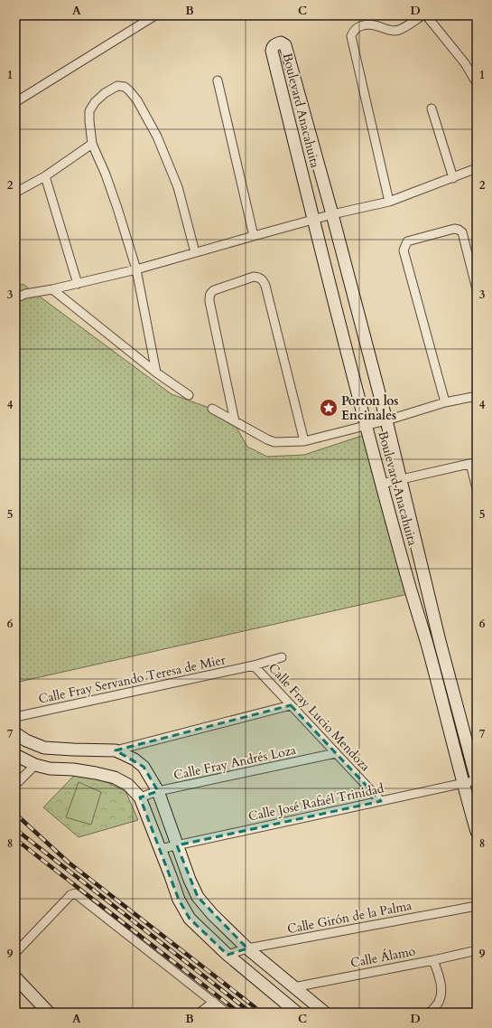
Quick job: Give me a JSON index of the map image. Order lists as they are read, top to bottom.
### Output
{
  "streets": {
    "street": [
      "Boulevard Anacahuita",
      "Calle Fray Servando Teresa de Mier",
      "Calle Fray Lucio Mendoza",
      "Calle Fray Andrés Loza",
      "Calle José Rafaél Trinidad",
      "Calle Girón de la Palma",
      "Calle Álamo"
    ]
  },
  "crossings": [
    ["Boulevard Anacahuita", "Calle José Rafaél Trinidad"],
    ["Calle Fray Servando Teresa de Mier", "Calle Fray Lucio Mendoza"],
    ["Calle Fray Lucio Mendoza", "Calle Fray Andrés Loza"],
    ["Calle Fray Lucio Mendoza", "Calle José Rafaél Trinidad"]
  ],
  "places": {
    "place": ["Porton los Encinales"]
  },
  "grid": {
    "columns": [
      "A",
      "B",
      "C",
      "D"
    ],
    "rows": [
      "1",
      "2",
      "3",
      "4",
      "5",
      "6",
      "7",
      "8",
      "9"
    ]
  }
}
